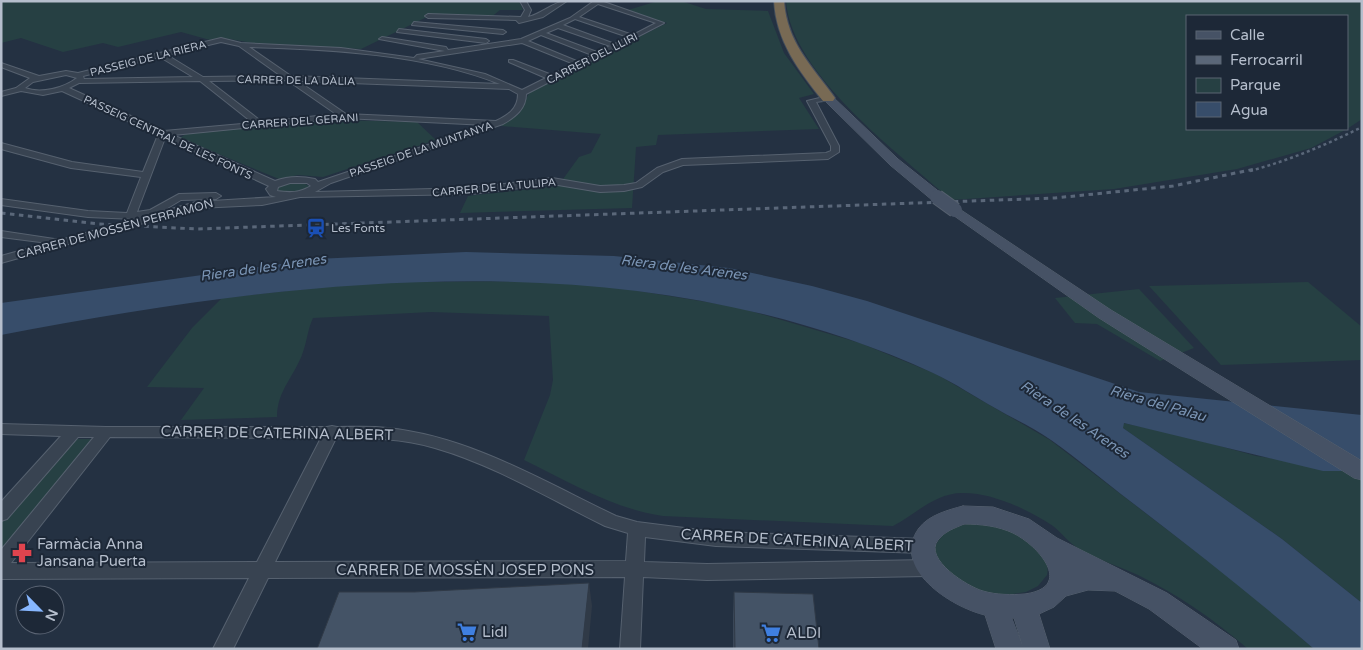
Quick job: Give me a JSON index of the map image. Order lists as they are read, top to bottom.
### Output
{
  "streets": {
    "street": [
      "PASSEIG DE LA RIERA",
      "CARRER DEL LLIRI",
      "CARRER DE LA DÀLIA",
      "CARRER DEL GERANI",
      "PASSEIG CENTRAL DE LES FONTS",
      "PASSEIG DE LA MUNTANYA",
      "CARRER DE LA TULIPA",
      "CARRER DE MOSSÈN PERRAMON",
      "CARRER DE CATERINA ALBERT",
      "CARRER DE MOSSÈN JOSEP PONS"
    ]
  },
  "crossings": [
    ["PASSEIG DE LA RIERA", "CARRER DE LA DÀLIA"],
    ["CARRER DEL LLIRI", "PASSEIG DE LA MUNTANYA"],
    ["CARRER DEL GERANI", "PASSEIG CENTRAL DE LES FONTS"],
    ["CARRER DEL GERANI", "PASSEIG DE LA MUNTANYA"],
    ["PASSEIG DE LA MUNTANYA", "CARRER DE LA TULIPA"],
    ["PASSEIG DE LA MUNTANYA", "CARRER DE MOSSÈN PERRAMON"],
    ["CARRER DE LA TULIPA", "CARRER DE MOSSÈN PERRAMON"],
    ["CARRER DE CATERINA ALBERT", "CARRER DE MOSSÈN JOSEP PONS"]
  ],
  "water": ["Riera de les Arenes", "Riera del Palau"],
  "places": {
    "station": ["Les Fonts"],
    "pharmacy": ["Farmàcia Anna Jansana Puerta"],
    "supermarket": ["Lidl", "ALDI"]
  },
  "legend": [
    "Calle",
    "Ferrocarril",
    "Parque",
    "Agua"
  ],
  "north": "bottom right"
}
